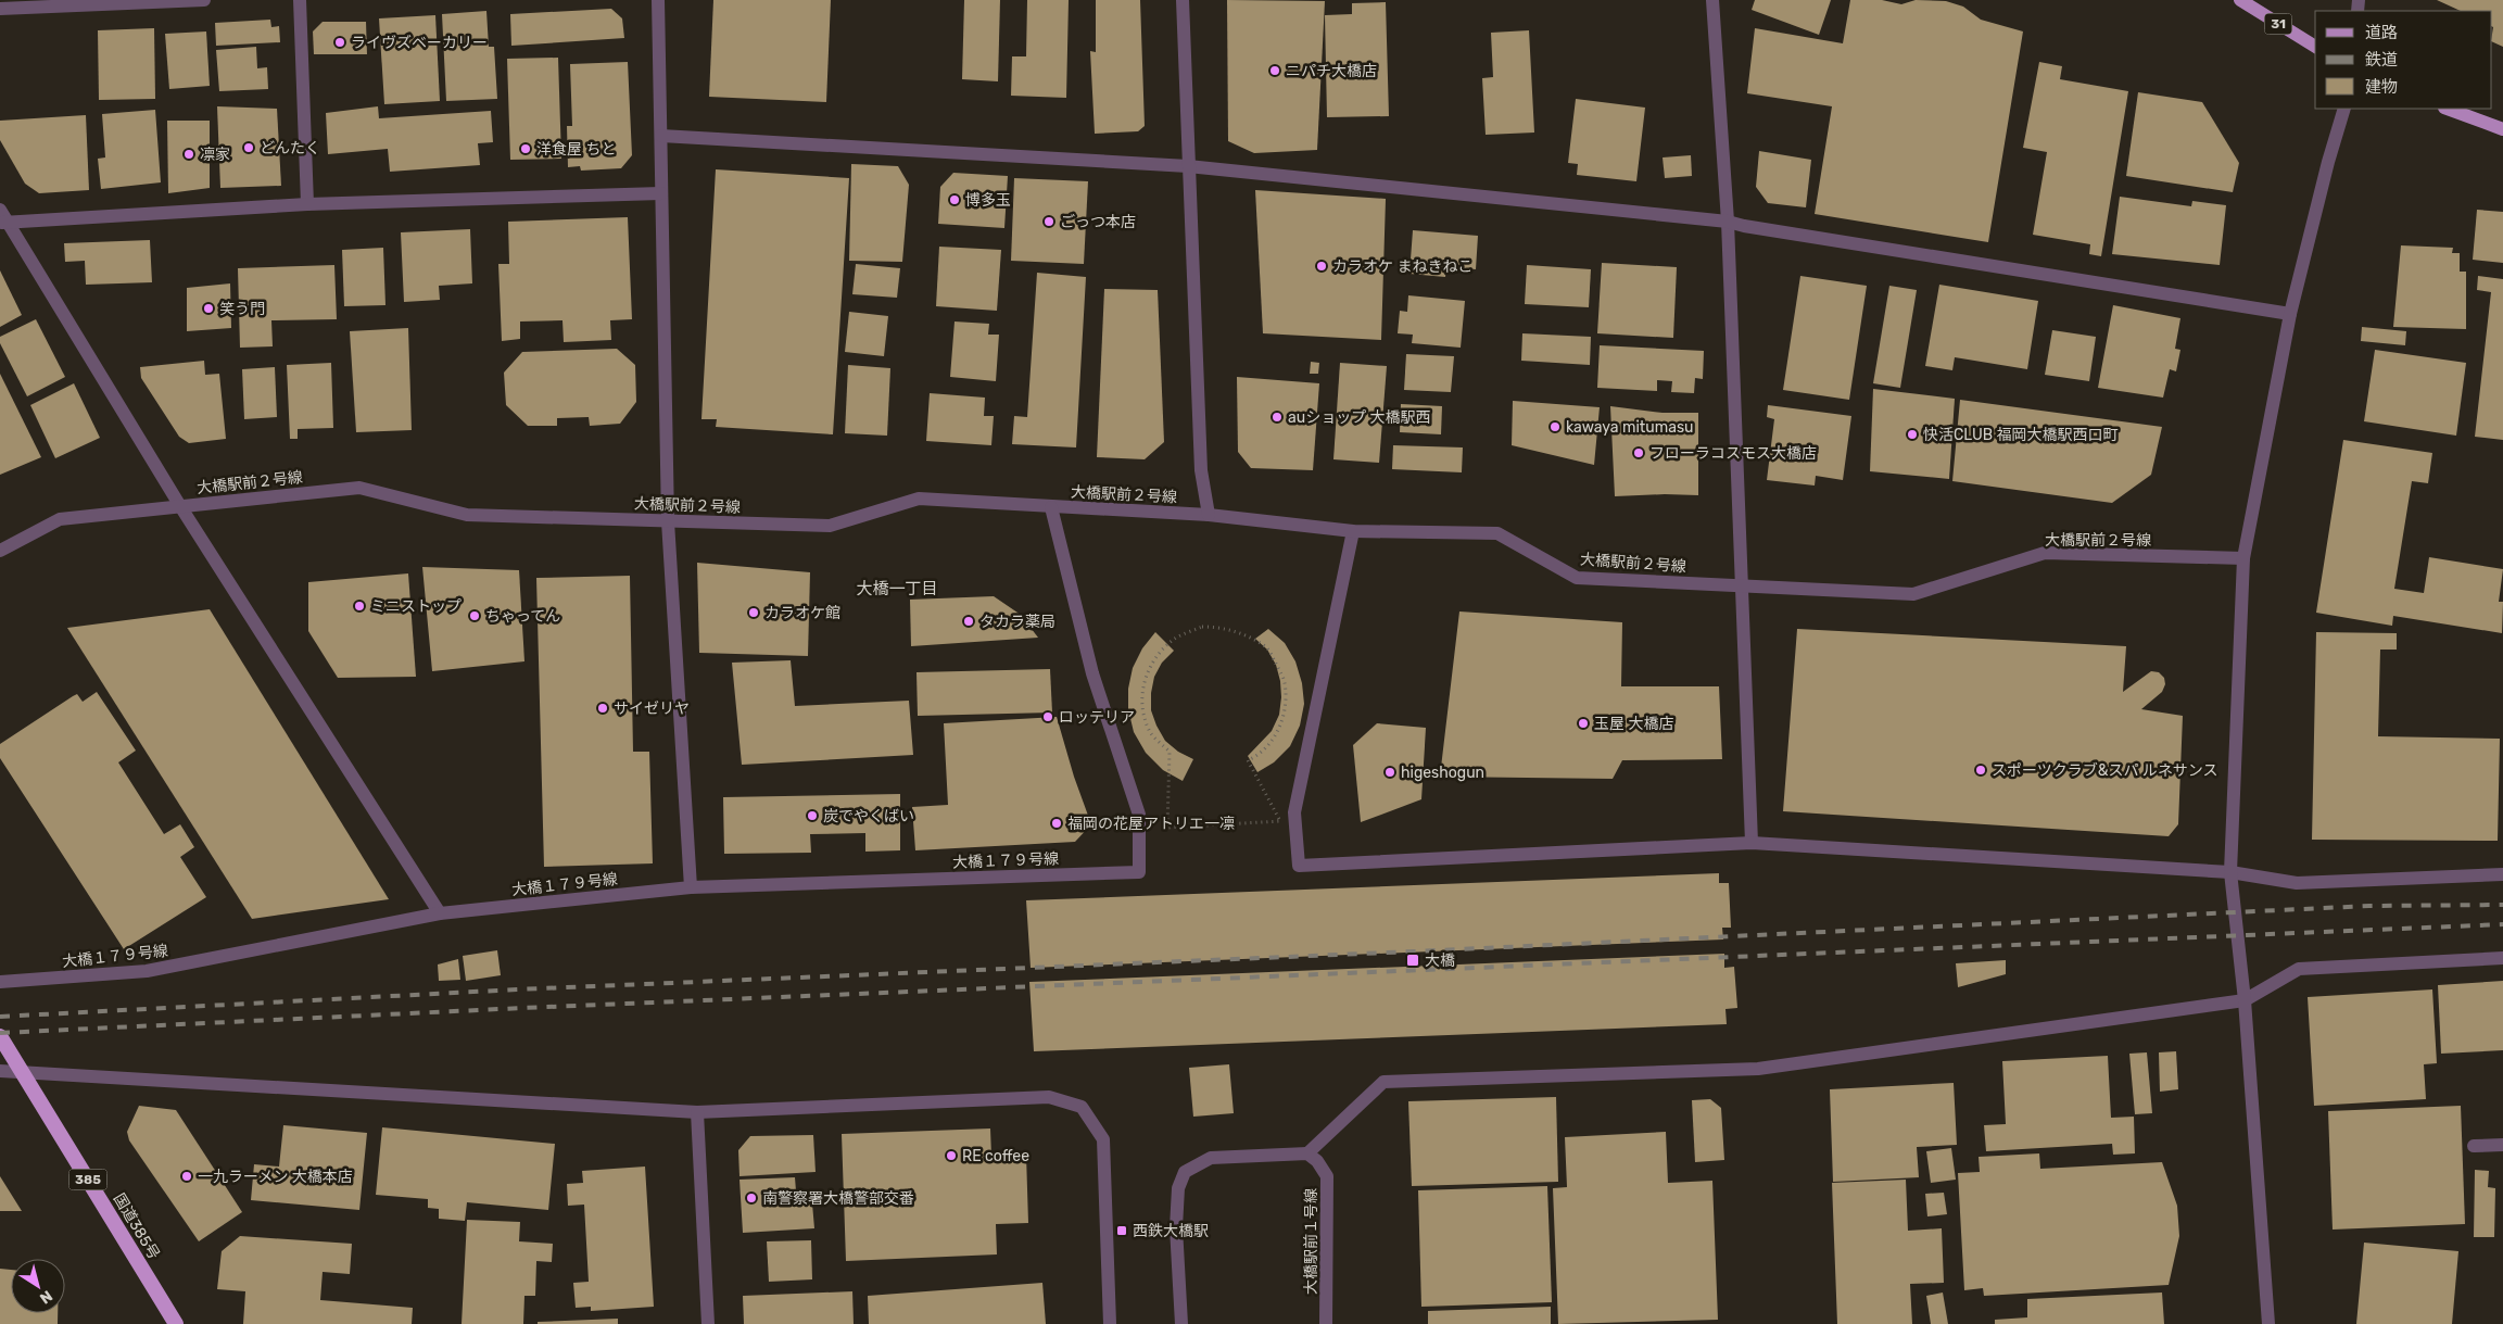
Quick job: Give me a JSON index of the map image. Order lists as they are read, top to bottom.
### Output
{
  "streets": {
    "highway": ["385", "国道385号"],
    "main road": ["31"],
    "street": ["大橋駅前２号線", "大橋１７９号線", "大橋駅前１号線"]
  },
  "crossings": [
    ["大橋駅前２号線", "大橋１７９号線"]
  ],
  "districts": ["大橋一丁目"],
  "places": {
    "other": [
      "ライヴズベーカリー",
      "ニパチ大橋店",
      "どんたく",
      "洋食屋 ちと",
      "凛家",
      "博多玉",
      "ごっつ本店",
      "カラオケ まねきねこ",
      "笑う門",
      "auショップ 大橋駅西",
      "kawaya mitumasu",
      "快活CLUB 福岡大橋駅西口町",
      "フローラコスモス大橋店",
      "ミニストップ",
      "カラオケ館",
      "ちゃってん",
      "タカラ薬局",
      "サイゼリヤ",
      "ロッテリア",
      "玉屋 大橋店",
      "スポーツクラブ&スパ ルネサンス",
      "higeshogun",
      "炭でやくばい",
      "福岡の花屋アトリエ一凛",
      "RE coffee",
      "一九ラーメン 大橋本店",
      "南警察署大橋警部交番"
    ],
    "transit": ["大橋", "西鉄大橋駅"]
  },
  "legend": ["道路", "鉄道", "建物"],
  "north": "bottom right"
}
